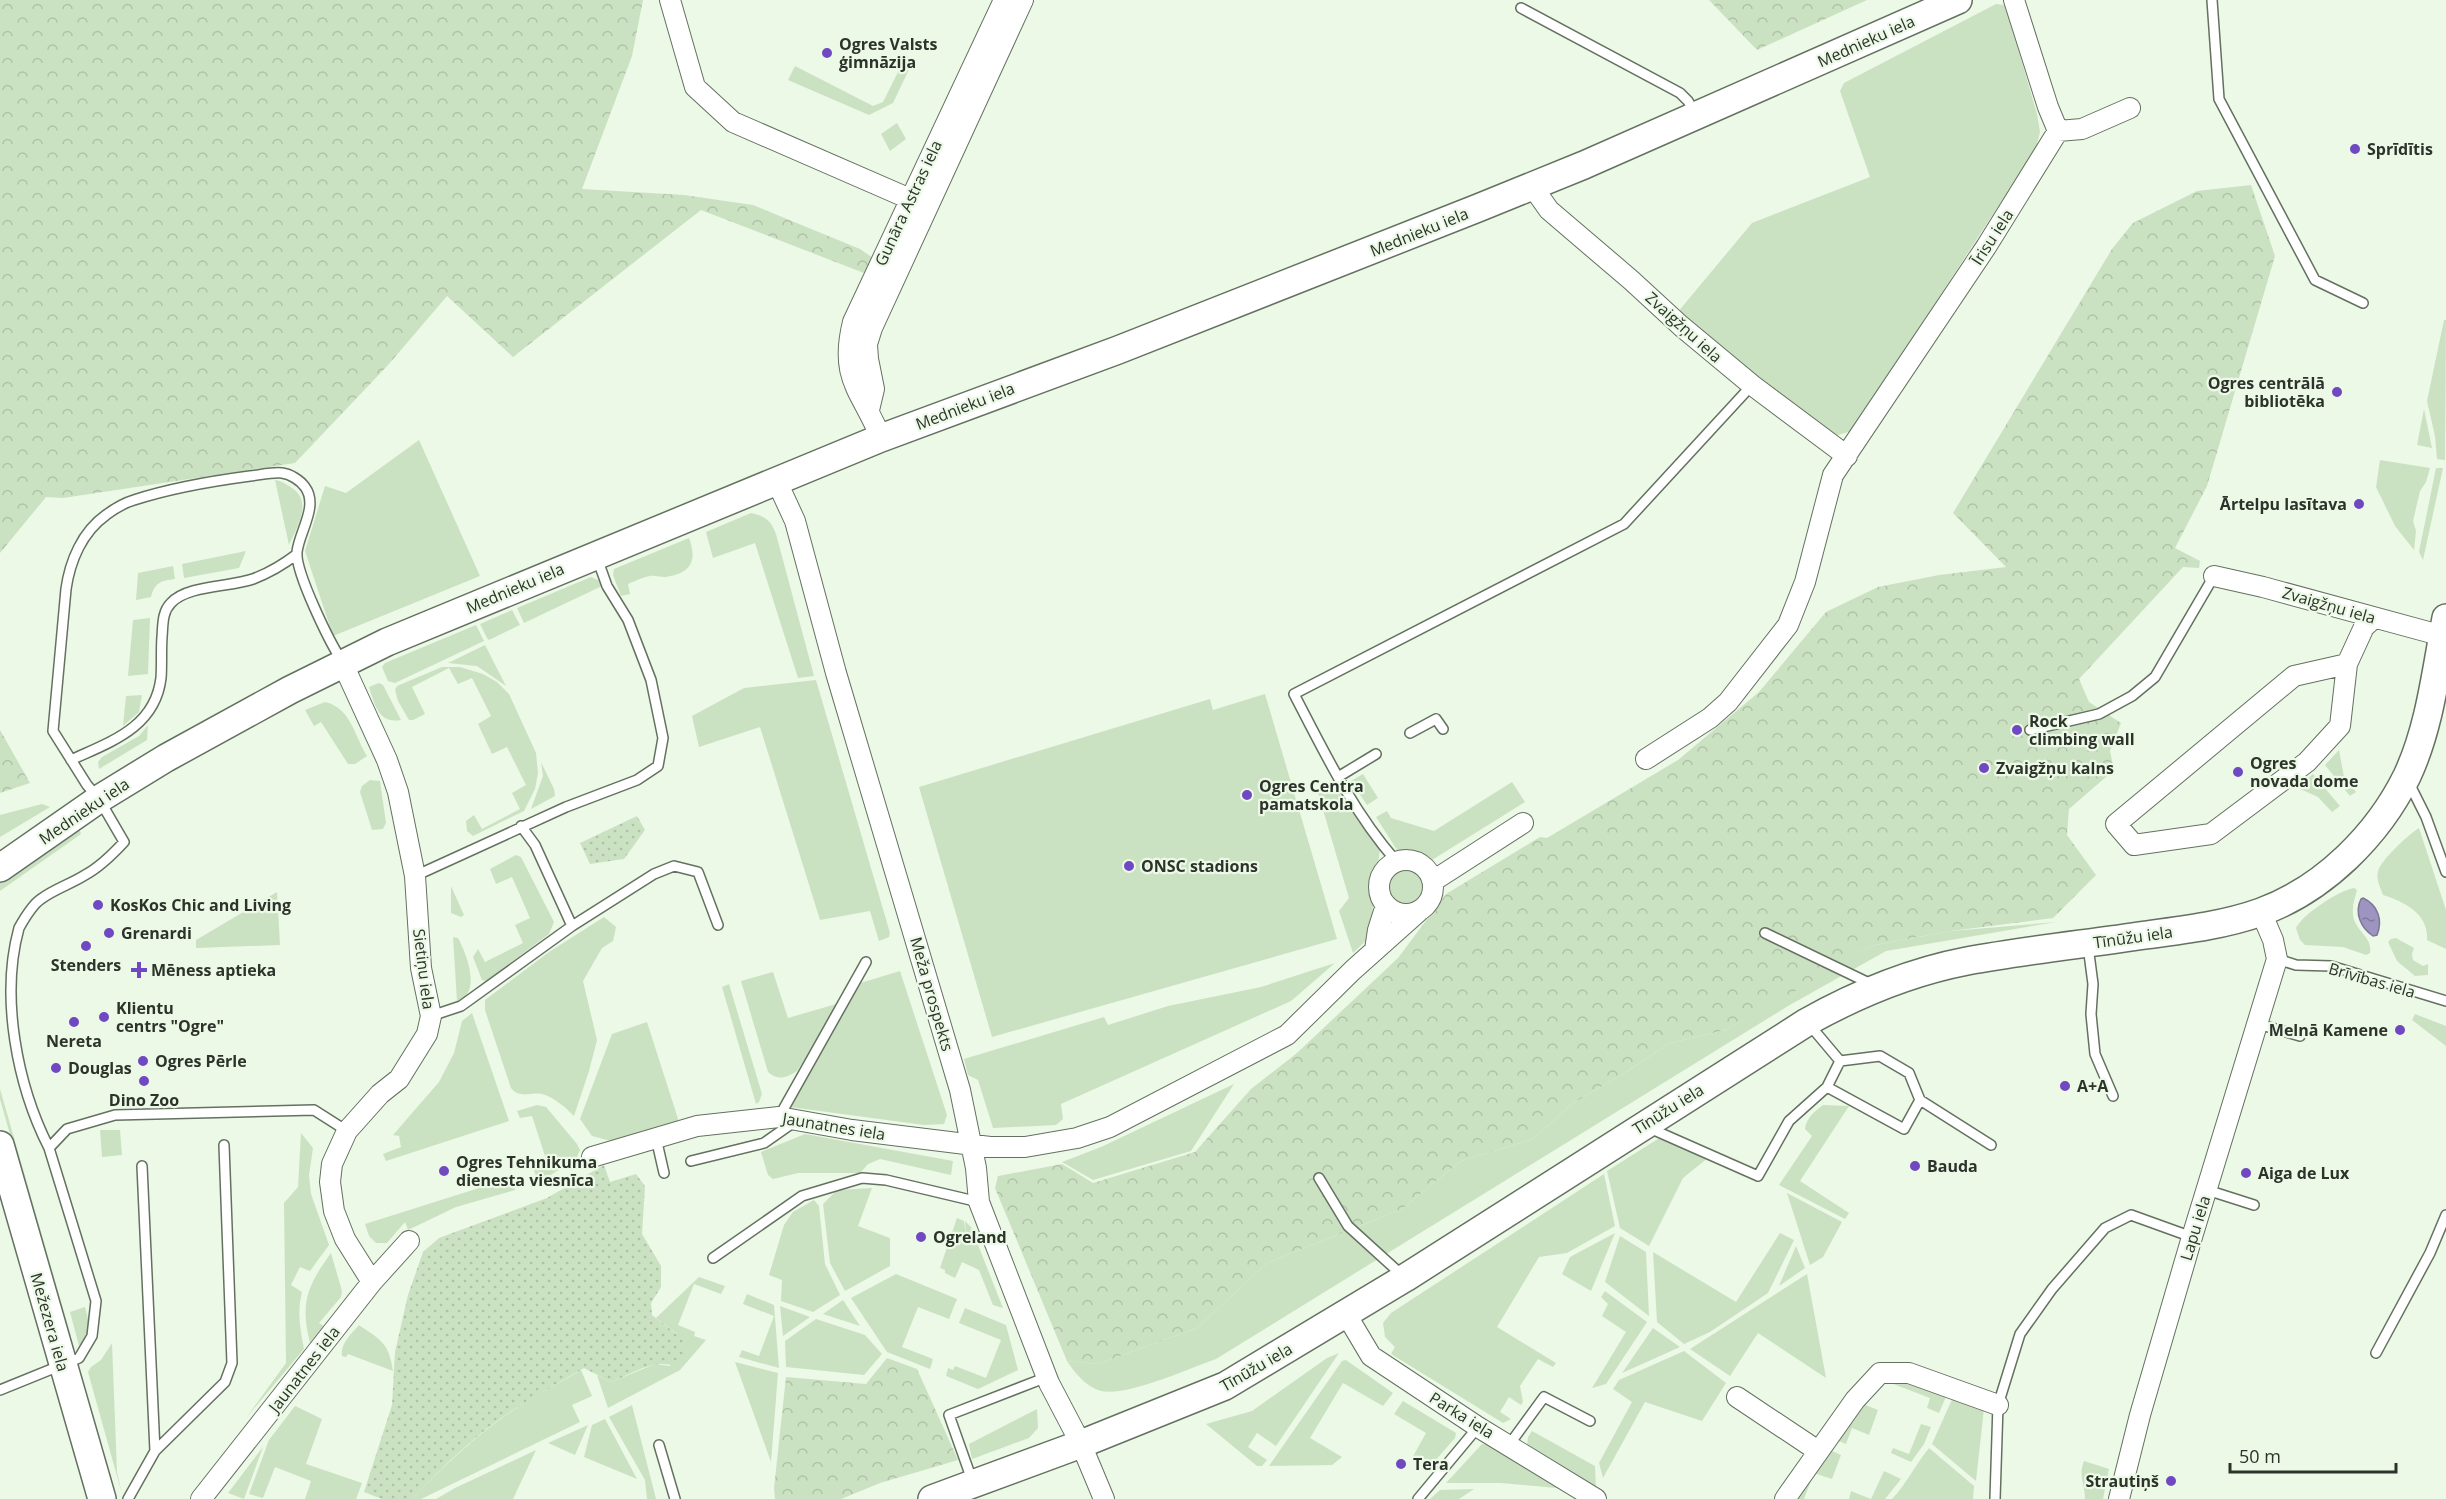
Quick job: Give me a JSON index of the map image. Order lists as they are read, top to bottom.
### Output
{
  "streets": {
    "street": [
      "Mednieku iela",
      "Gunāra Astras iela",
      "Īrisu iela",
      "Zvaigžņu iela",
      "Tīnūžu iela",
      "Sietiņu iela",
      "Meža prospekts",
      "Jaunatnes iela",
      "Lapu iela",
      "Mežezera iela",
      "Parka iela"
    ],
    "lane": ["Brīvības iela"]
  },
  "crossings": [
    ["Mednieku iela", "Gunāra Astras iela"],
    ["Mednieku iela", "Zvaigžņu iela"],
    ["Mednieku iela", "Sietiņu iela"],
    ["Mednieku iela", "Meža prospekts"],
    ["Īrisu iela", "Zvaigžņu iela"],
    ["Tīnūžu iela", "Meža prospekts"],
    ["Tīnūžu iela", "Parka iela"],
    ["Sietiņu iela", "Jaunatnes iela"],
    ["Brīvības iela", "Lapu iela"],
    ["Meža prospekts", "Jaunatnes iela"]
  ],
  "places": {
    "other": [
      "Ogres Valsts ģimnāzija",
      "Sprīdītis",
      "Ogres centrālā bibliotēka",
      "Ārtelpu lasītava",
      "Rock climbing wall",
      "Zvaigžņu kalns",
      "Ogres novada dome",
      "Ogres Centra pamatskola",
      "ONSC stadions",
      "KosKos Chic and Living",
      "Grenardi",
      "Stenders",
      "Klientu centrs \"Ogre\"",
      "Nereta",
      "Melnā Kamene",
      "Ogres Pērle",
      "Douglas",
      "Dino Zoo",
      "A+A",
      "Bauda",
      "Ogres Tehnikuma dienesta viesnīca",
      "Aiga de Lux",
      "Ogreland",
      "Tera",
      "Strautiņš"
    ],
    "health": ["Mēness aptieka"]
  },
  "scale_bar": "50 m"
}
